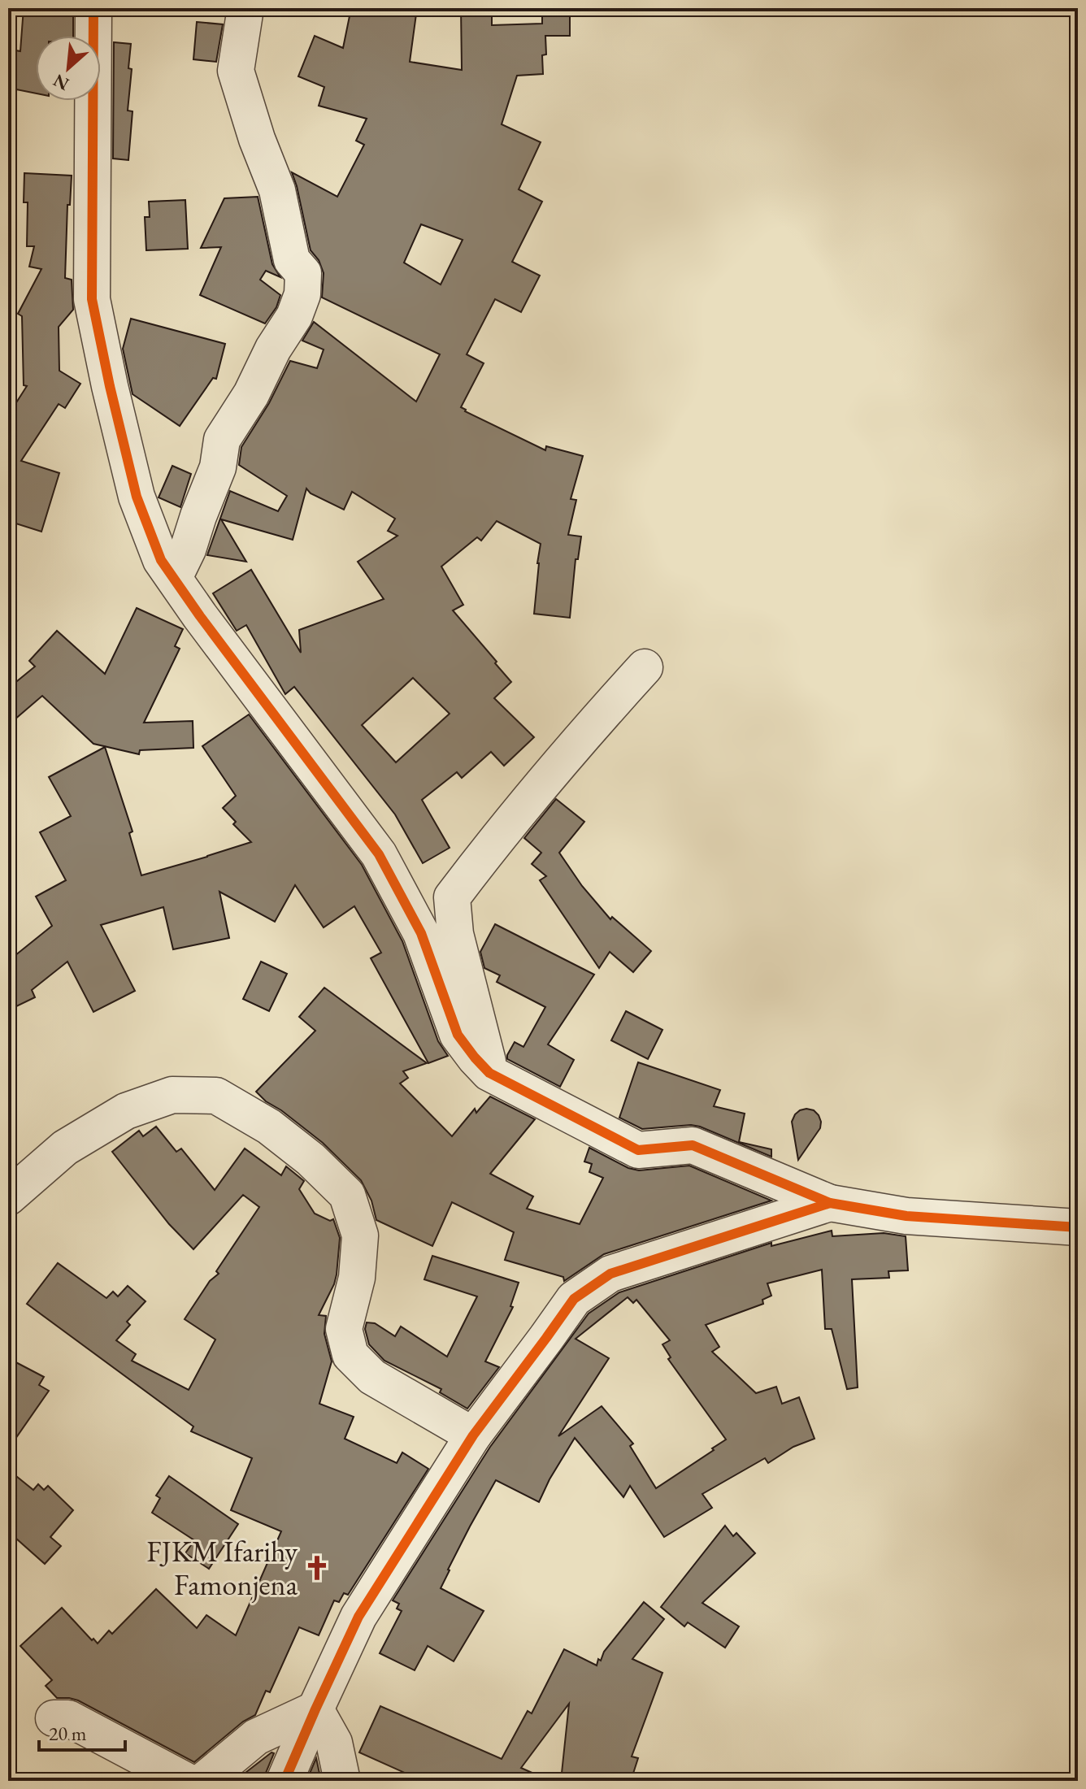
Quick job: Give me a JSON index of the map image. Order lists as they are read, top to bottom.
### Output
{
  "places": {
    "church": ["FJKM Ifarihy Famonjena"]
  },
  "scale_bar": "20 m",
  "north": "bottom left"
}
